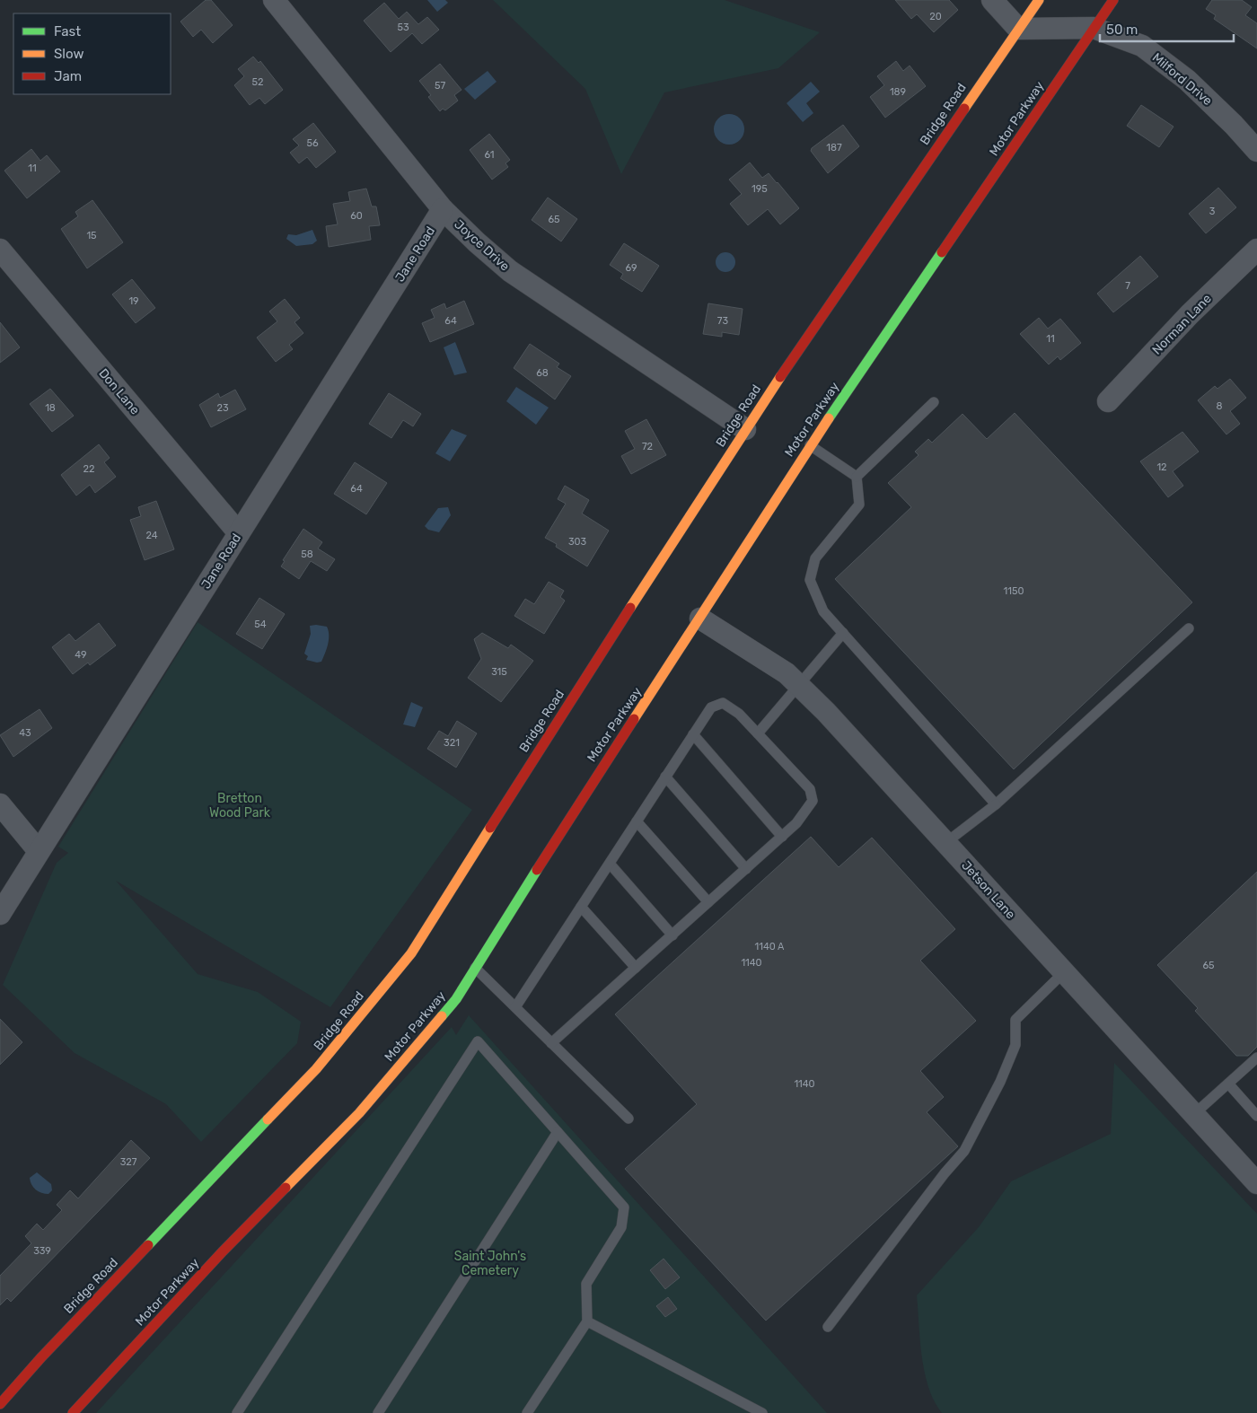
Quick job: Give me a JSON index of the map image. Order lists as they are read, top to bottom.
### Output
{
  "streets": {
    "main road": ["Bridge Road", "Motor Parkway"],
    "street": [
      "Milford Drive",
      "Joyce Drive",
      "Jane Road",
      "Norman Lane",
      "Don Lane",
      "Jetson Lane"
    ]
  },
  "crossings": [
    ["Milford Drive", "Motor Parkway"],
    ["Bridge Road", "Joyce Drive"],
    ["Motor Parkway", "Jetson Lane"],
    ["Joyce Drive", "Jane Road"],
    ["Jane Road", "Don Lane"]
  ],
  "parks": ["Bretton Wood Park", "Saint John's Cemetery"],
  "house_numbers": [
    "20",
    "53",
    "52",
    "57",
    "189",
    "56",
    "187",
    "61",
    "11",
    "195",
    "3",
    "60",
    "65",
    "15",
    "69",
    "7",
    "19",
    "64",
    "73",
    "11",
    "68",
    "8",
    "18",
    "23",
    "72",
    "12",
    "22",
    "64",
    "24",
    "303",
    "58",
    "1150",
    "54",
    "49",
    "315",
    "43",
    "321",
    "1140 A",
    "1140",
    "65",
    "1140",
    "327",
    "339"
  ],
  "legend": ["Fast", "Slow", "Jam"],
  "scale_bar": "50 m"
}
